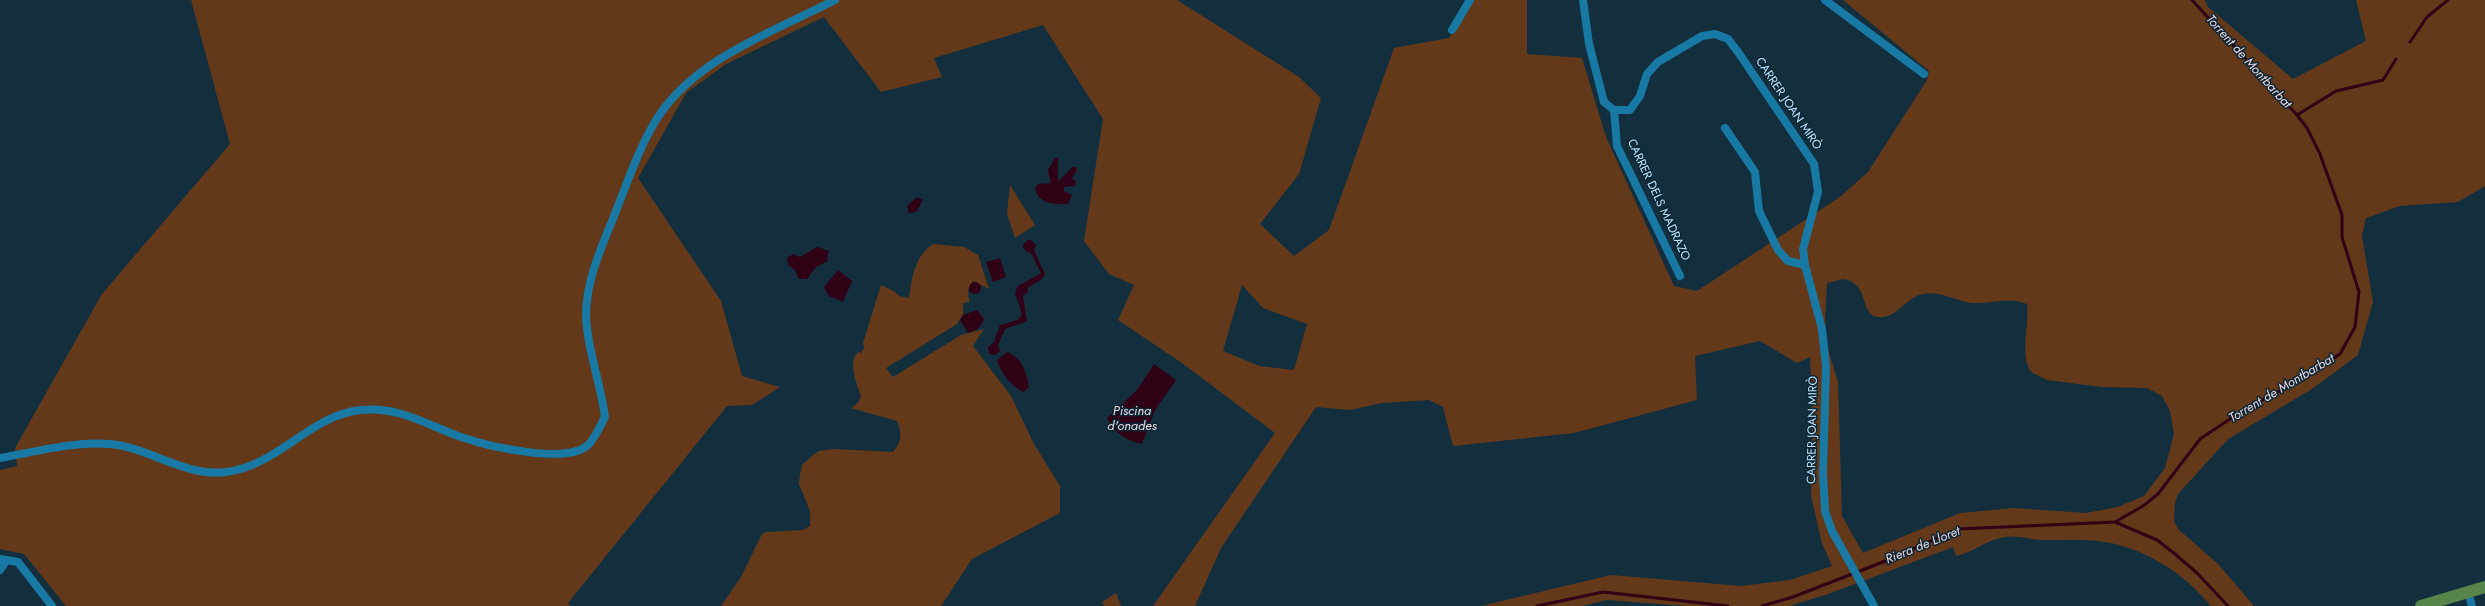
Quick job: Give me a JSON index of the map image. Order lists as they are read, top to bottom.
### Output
{
  "streets": {
    "street": ["CARRER JOAN MIRÒ", "CARRER DELS MADRAZO"]
  },
  "crossings": [
    ["CARRER JOAN MIRÒ", "CARRER DELS MADRAZO"]
  ],
  "water": ["Torrent de Montbarbat", "Piscina d'onades", "Riera de Lloret"]
}
